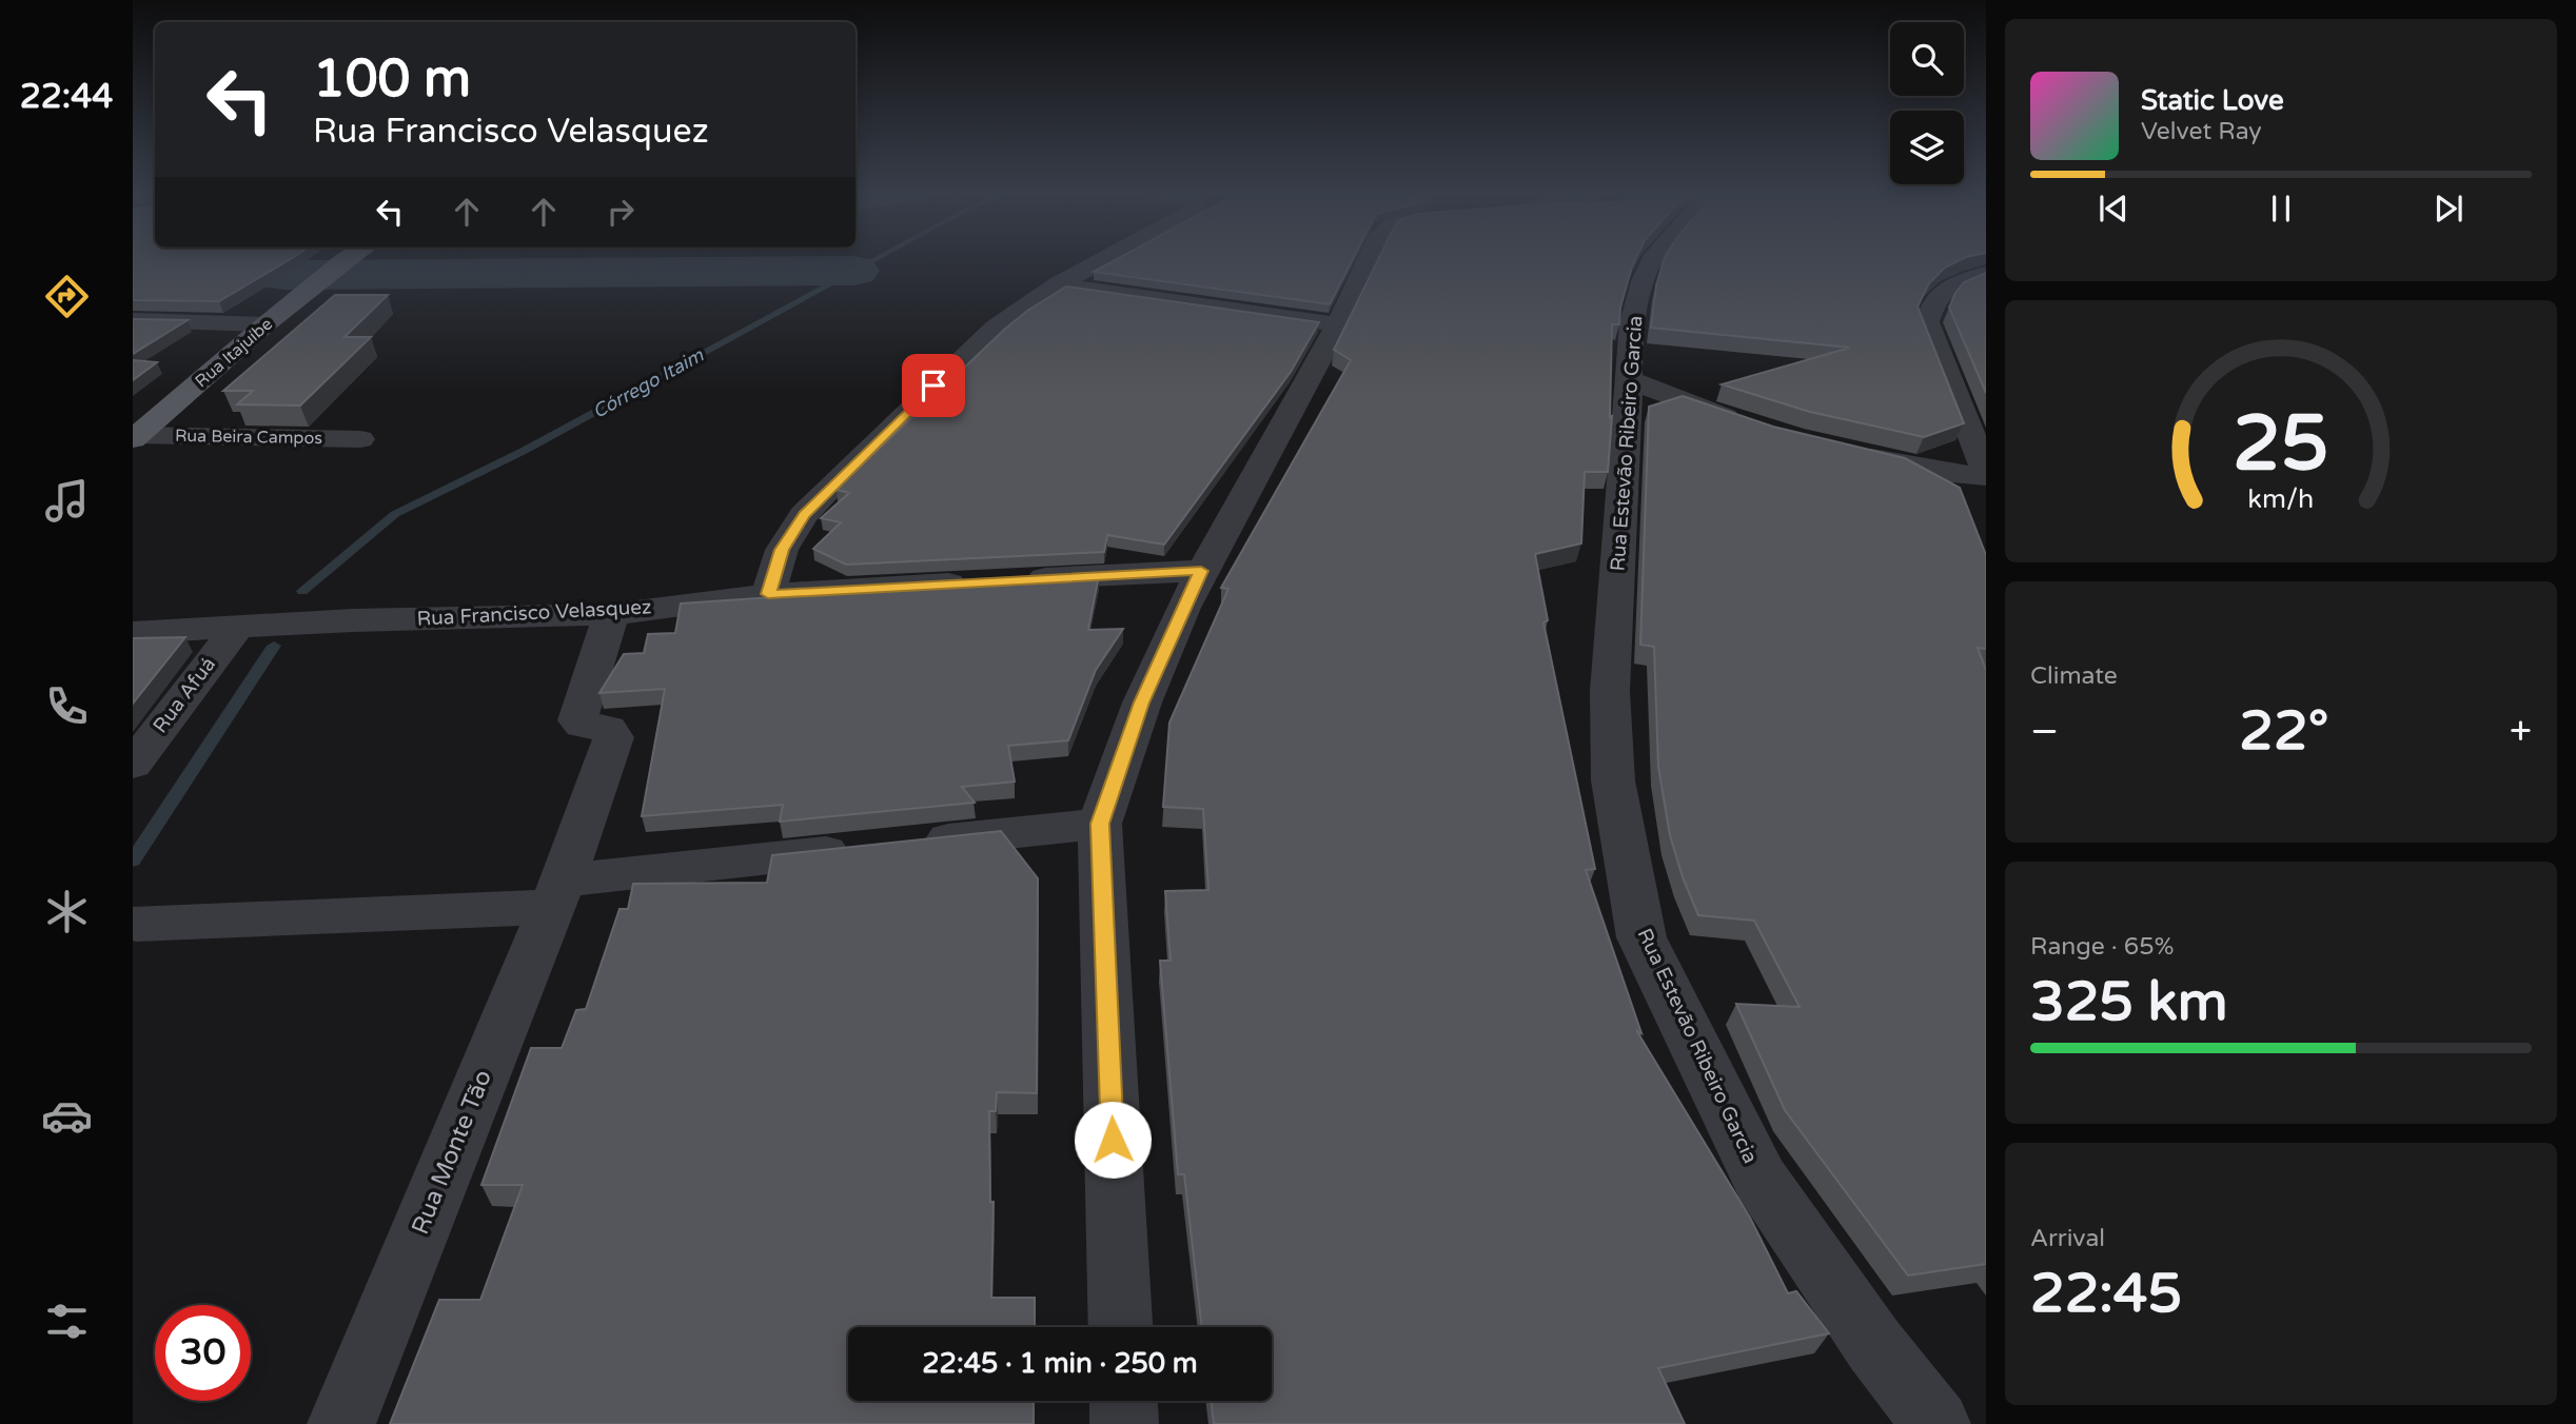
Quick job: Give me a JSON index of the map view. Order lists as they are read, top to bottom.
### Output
{
  "streets": {
    "main road": ["Rua Itajuíbe"],
    "street": [
      "Rua Beira Campos",
      "Rua Estevão Ribeiro Garcia",
      "Rua Francisco Velasquez",
      "Rua Afuá",
      "Rua Monte Tão"
    ]
  },
  "crossings": [
    ["Rua Itajuíbe", "Rua Beira Campos"],
    ["Rua Francisco Velasquez", "Rua Afuá"],
    ["Rua Francisco Velasquez", "Rua Monte Tão"]
  ],
  "water": ["Córrego Itaim"],
  "page": {
    "tabs": "22:44",
    "turn": ["100 m", "Rua Francisco Velasquez"],
    "song": ["Static Love", "Velvet Ray"],
    "tile": [
      "Climate",
      ["Range · 65%", "325 km"],
      ["Arrival", "22:45"]
    ],
    "heat": ["−", "22°", "+"],
    "limit": "30",
    "trip": "22:45 · 1 min · 250 m",
    "gauge": ["25", "km/h"]
  }
}
